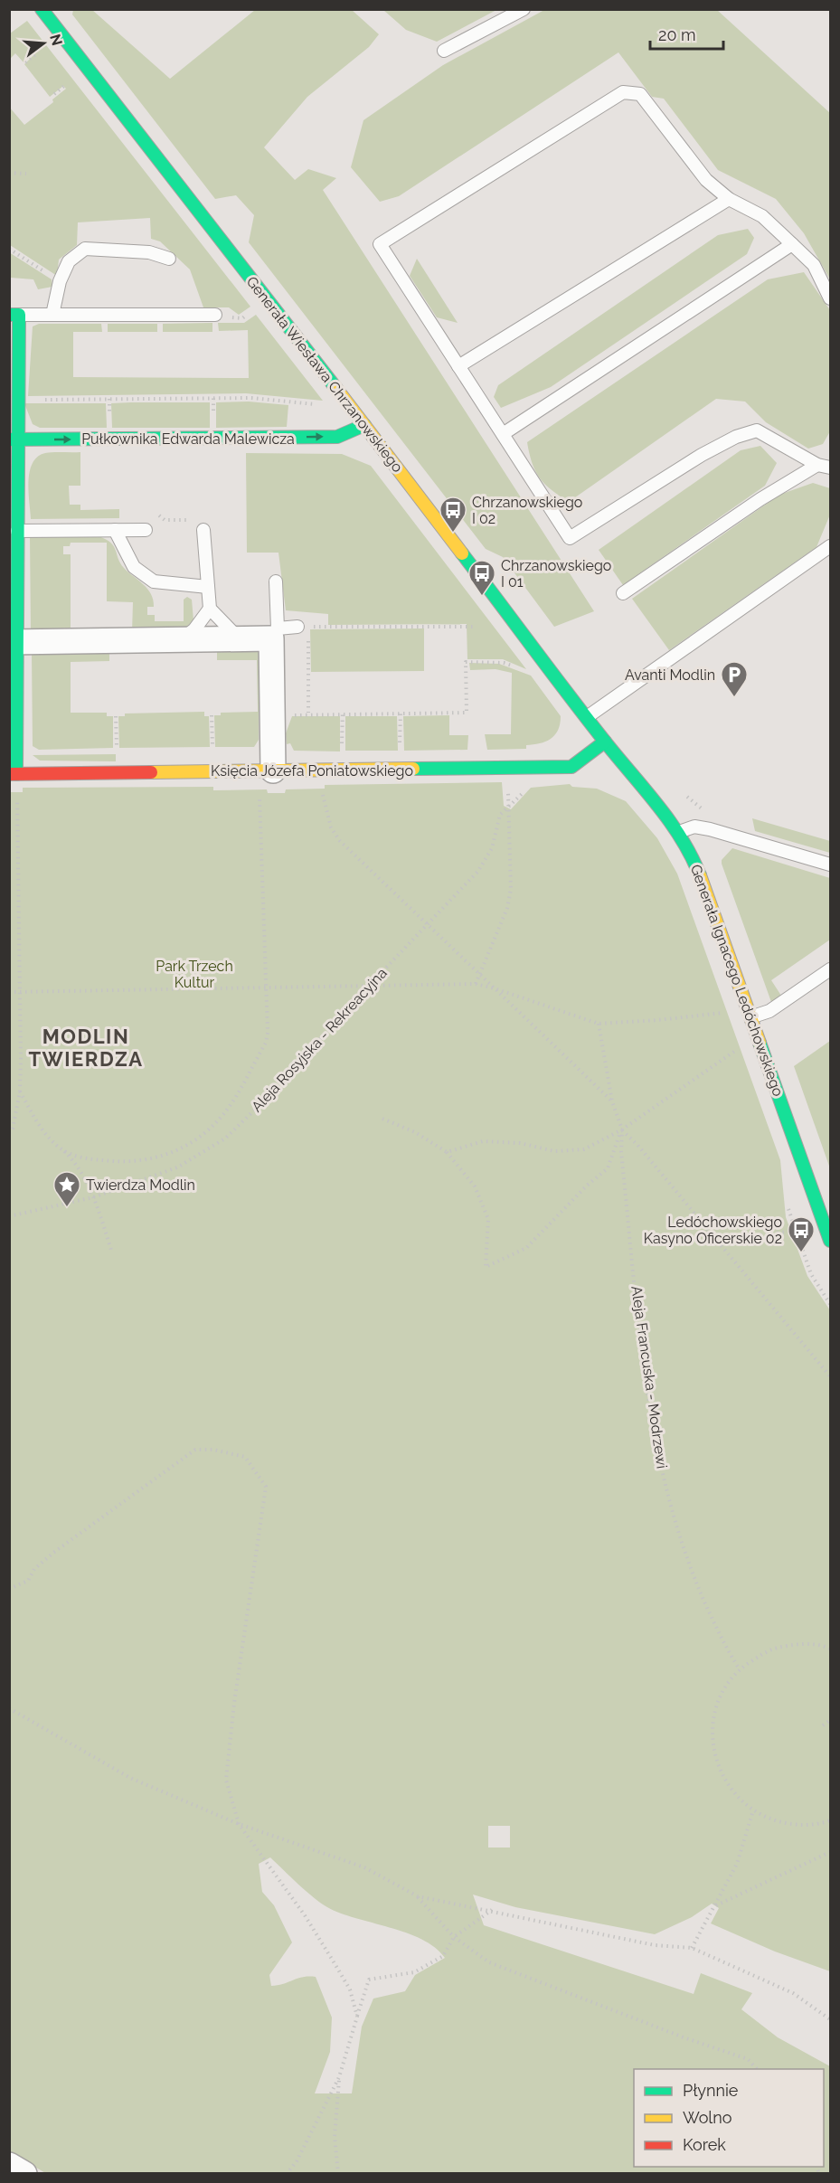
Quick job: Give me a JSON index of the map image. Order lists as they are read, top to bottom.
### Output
{
  "streets": {
    "street": [
      "Generała Wiesława Chrzanowskiego",
      "Pułkownika Edwarda Malewicza",
      "Księcia Józefa Poniatowskiego",
      "Generała Ignacego Ledóchowskiego"
    ],
    "path": ["Aleja Rosyjska - Rekreacyjna", "Aleja Francuska - Modrzewi"]
  },
  "crossings": [
    ["Generała Wiesława Chrzanowskiego", "Pułkownika Edwarda Malewicza"],
    ["Generała Wiesława Chrzanowskiego", "Księcia Józefa Poniatowskiego"],
    ["Generała Wiesława Chrzanowskiego", "Generała Ignacego Ledóchowskiego"],
    ["Księcia Józefa Poniatowskiego", "Generała Ignacego Ledóchowskiego"],
    ["Księcia Józefa Poniatowskiego", "Aleja Rosyjska - Rekreacyjna"]
  ],
  "one_way": ["Pułkownika Edwarda Malewicza"],
  "districts": ["MODLIN TWIERDZA"],
  "parks": ["Park Trzech Kultur"],
  "places": {
    "bus stop": ["Chrzanowskiego I 02", "Chrzanowskiego I 01", "Ledóchowskiego Kasyno Oficerskie 02"],
    "parking": ["Avanti Modlin"],
    "place": ["Twierdza Modlin"]
  },
  "legend": ["Płynnie", "Wolno", "Korek"],
  "scale_bar": "20 m",
  "north": "right"
}
